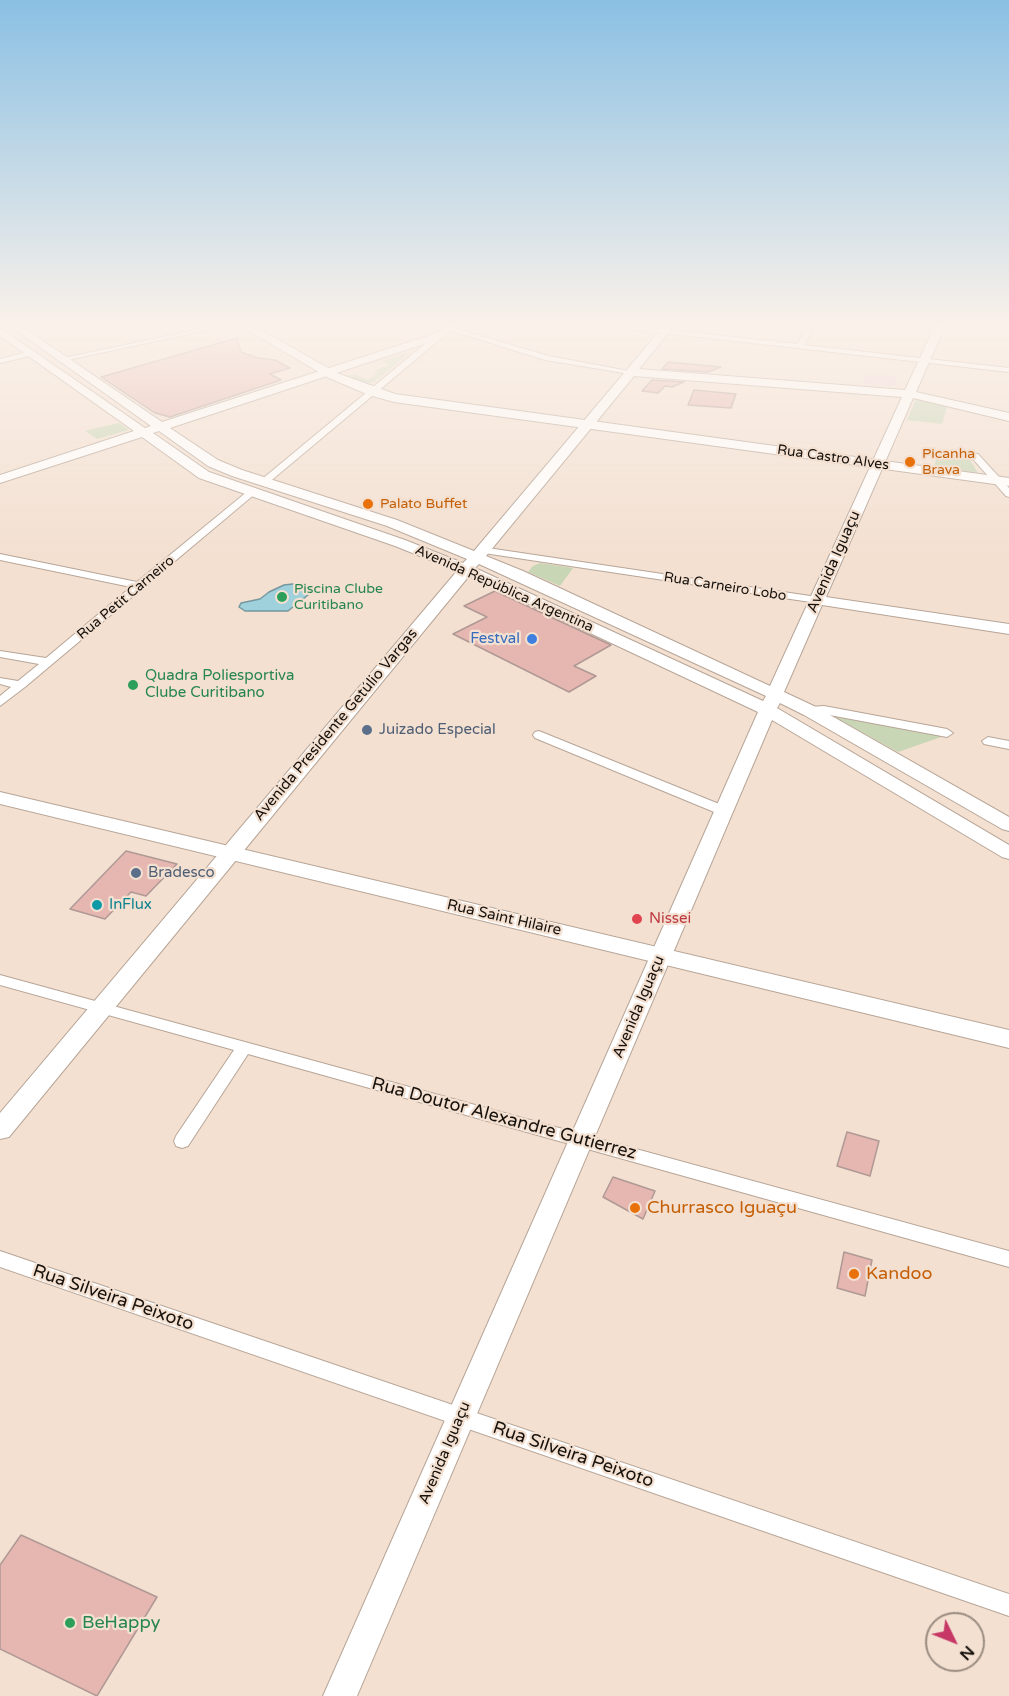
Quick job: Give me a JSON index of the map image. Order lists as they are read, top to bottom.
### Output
{
  "streets": {
    "main road": [
      "Rua Castro Alves",
      "Avenida Iguaçu",
      "Rua Carneiro Lobo",
      "Avenida República Argentina",
      "Avenida Presidente Getúlio Vargas",
      "Rua Saint Hilaire"
    ],
    "street": ["Rua Petit Carneiro", "Rua Doutor Alexandre Gutierrez", "Rua Silveira Peixoto"]
  },
  "crossings": [
    ["Rua Castro Alves", "Avenida Iguaçu"],
    ["Rua Castro Alves", "Avenida Presidente Getúlio Vargas"],
    ["Avenida Iguaçu", "Rua Carneiro Lobo"],
    ["Avenida Iguaçu", "Avenida República Argentina"],
    ["Avenida Iguaçu", "Rua Saint Hilaire"],
    ["Avenida Iguaçu", "Rua Doutor Alexandre Gutierrez"],
    ["Avenida Iguaçu", "Rua Silveira Peixoto"],
    ["Rua Carneiro Lobo", "Avenida República Argentina"],
    ["Rua Carneiro Lobo", "Avenida Presidente Getúlio Vargas"],
    ["Avenida República Argentina", "Rua Petit Carneiro"],
    ["Avenida República Argentina", "Avenida Presidente Getúlio Vargas"],
    ["Avenida Presidente Getúlio Vargas", "Rua Saint Hilaire"],
    ["Avenida Presidente Getúlio Vargas", "Rua Doutor Alexandre Gutierrez"]
  ],
  "places": [
    "Picanha Brava",
    "Palato Buffet",
    "Piscina Clube Curitibano",
    "Festval",
    "Quadra Poliesportiva Clube Curitibano",
    "Juizado Especial",
    "Bradesco",
    "InFlux",
    "Nissei",
    "Churrasco Iguaçu",
    "Kandoo",
    "BeHappy"
  ],
  "north": "bottom right"
}
